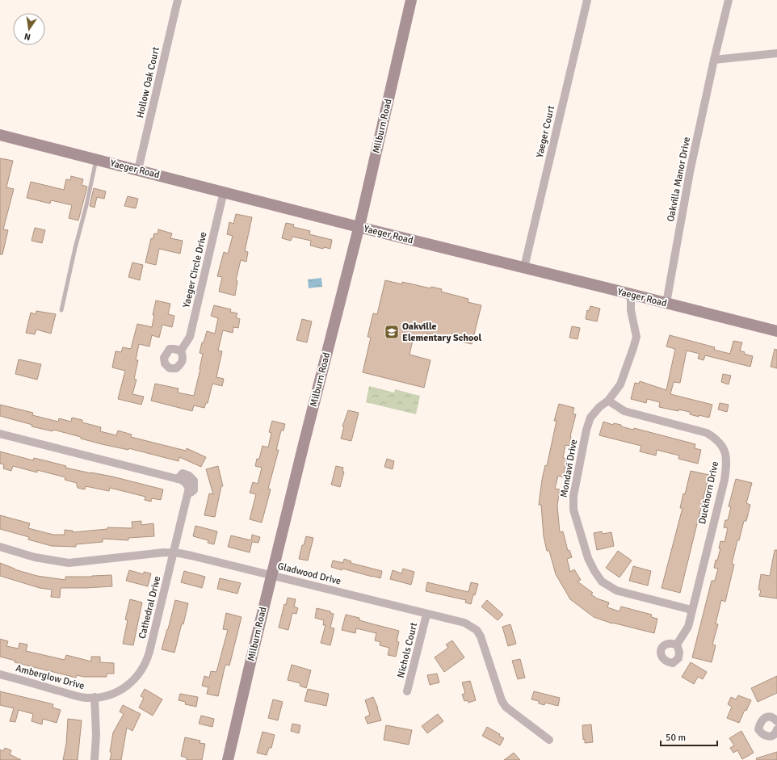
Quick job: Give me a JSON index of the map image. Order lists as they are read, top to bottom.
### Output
{
  "streets": {
    "street": [
      "Hollow Oak Court",
      "Milburn Road",
      "Yaeger Court",
      "Yaeger Road",
      "Oakvilla Manor Drive",
      "Yaeger Circle Drive",
      "Mondavi Drive",
      "Duckhorn Drive",
      "Gladwood Drive",
      "Cathedral Drive",
      "Nichols Court",
      "Amberglow Drive"
    ]
  },
  "crossings": [
    ["Hollow Oak Court", "Yaeger Road"],
    ["Milburn Road", "Yaeger Road"],
    ["Milburn Road", "Gladwood Drive"],
    ["Yaeger Court", "Yaeger Road"],
    ["Yaeger Road", "Oakvilla Manor Drive"],
    ["Yaeger Road", "Yaeger Circle Drive"],
    ["Yaeger Road", "Mondavi Drive"],
    ["Mondavi Drive", "Duckhorn Drive"],
    ["Gladwood Drive", "Cathedral Drive"],
    ["Gladwood Drive", "Nichols Court"],
    ["Cathedral Drive", "Amberglow Drive"]
  ],
  "places": {
    "school or university": ["Oakville Elementary School"]
  },
  "scale_bar": "50 m",
  "north": "bottom"
}
